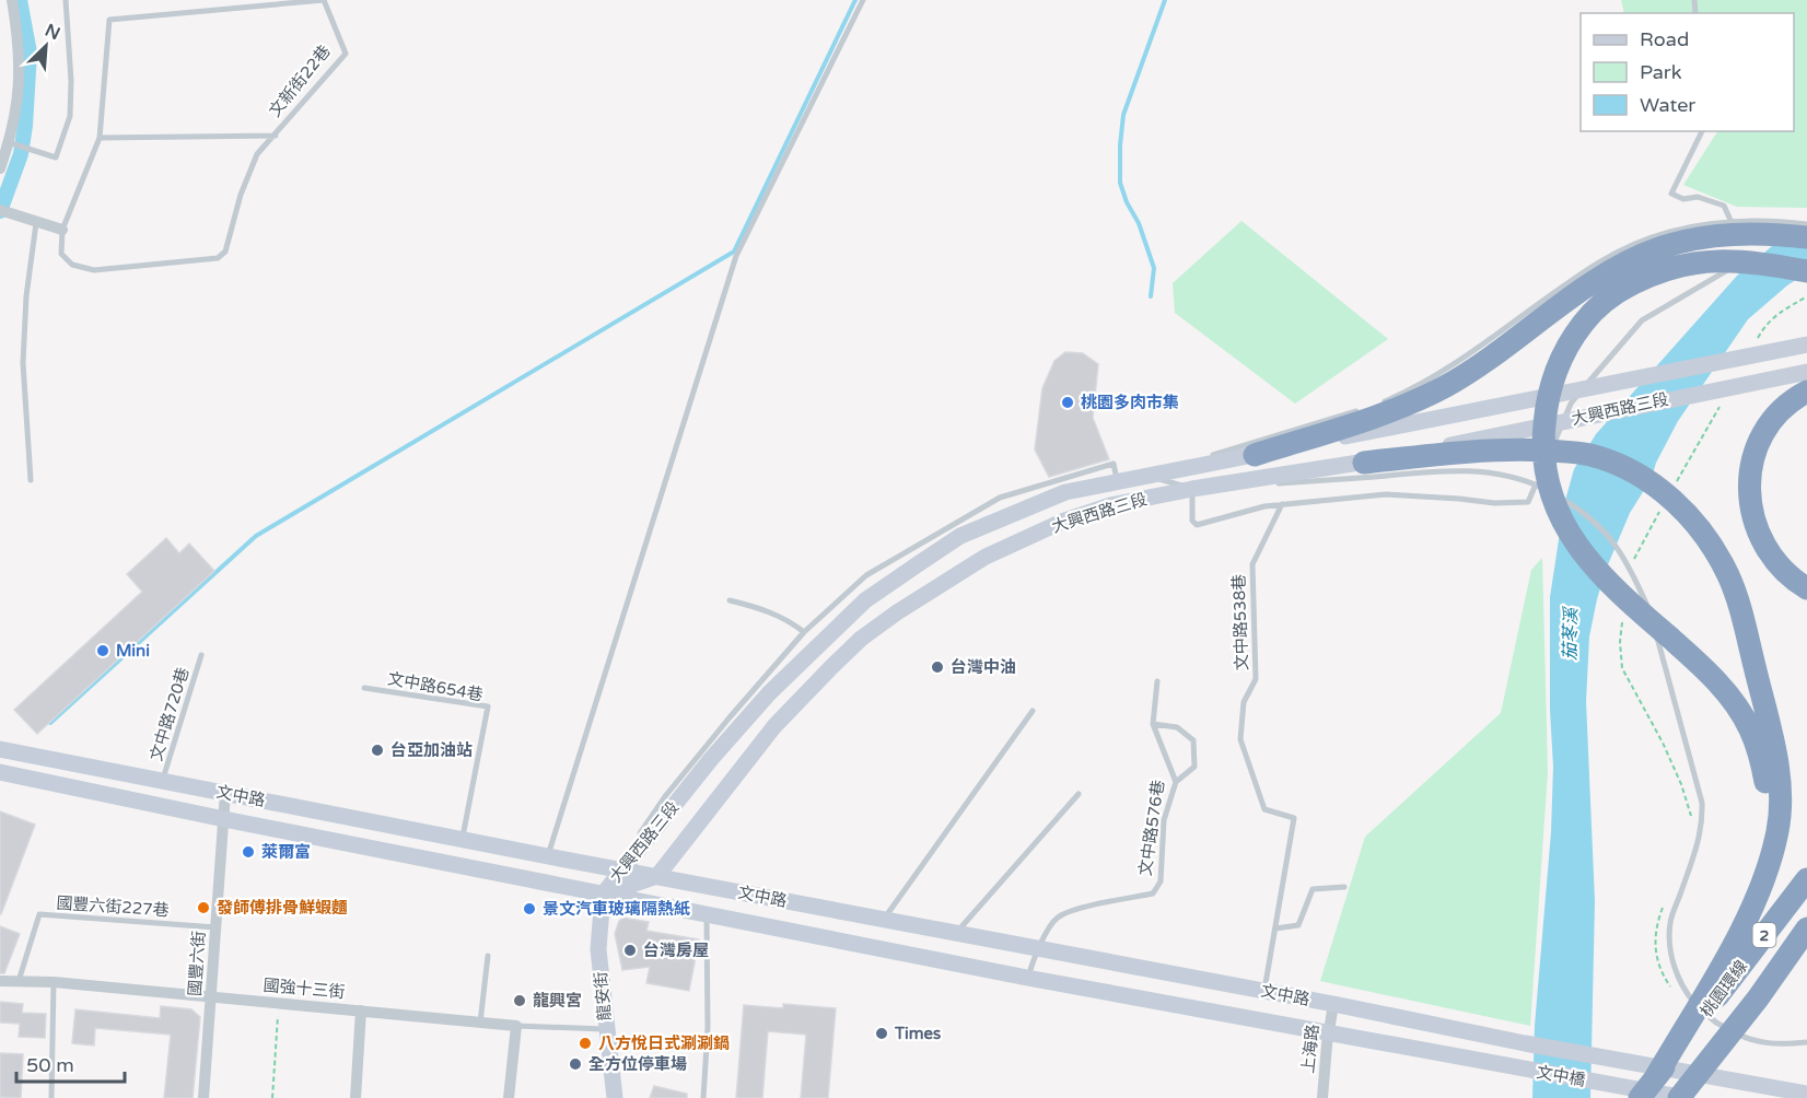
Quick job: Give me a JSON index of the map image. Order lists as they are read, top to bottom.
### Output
{
  "streets": {
    "highway": ["2", "桃園環線"],
    "street": [
      "大興西路三段",
      "文中路",
      "國豐六街",
      "國強十三街",
      "龍安街",
      "上海路",
      "文中橋"
    ],
    "lane": [
      "文新街22巷",
      "文中路538巷",
      "文中路654巷",
      "文中路720巷",
      "文中路576巷",
      "國豐六街227巷"
    ]
  },
  "crossings": [
    ["大興西路三段", "文中路"],
    ["大興西路三段", "龍安街"],
    ["文中路538巷", "文中路"],
    ["文中路654巷", "文中路"],
    ["文中路720巷", "文中路"],
    ["文中路", "文中路576巷"],
    ["文中路", "國豐六街"],
    ["文中路", "龍安街"],
    ["文中路", "上海路"],
    ["文中路", "文中橋"],
    ["國豐六街227巷", "國豐六街"],
    ["國豐六街227巷", "國強十三街"],
    ["國豐六街", "國強十三街"],
    ["國強十三街", "龍安街"]
  ],
  "water": ["茄苳溪"],
  "places": [
    "桃園多肉市集",
    "Mini",
    "台灣中油",
    "台亞加油站",
    "萊爾富",
    "發師傅排骨鮮蝦麵",
    "景文汽車玻璃隔熱紙",
    "台灣房屋",
    "龍興宮",
    "Times",
    "八方悅日式涮涮鍋",
    "全方位停車場"
  ],
  "legend": ["Road", "Park", "Water"],
  "scale_bar": "50 m",
  "north": "top right"
}
